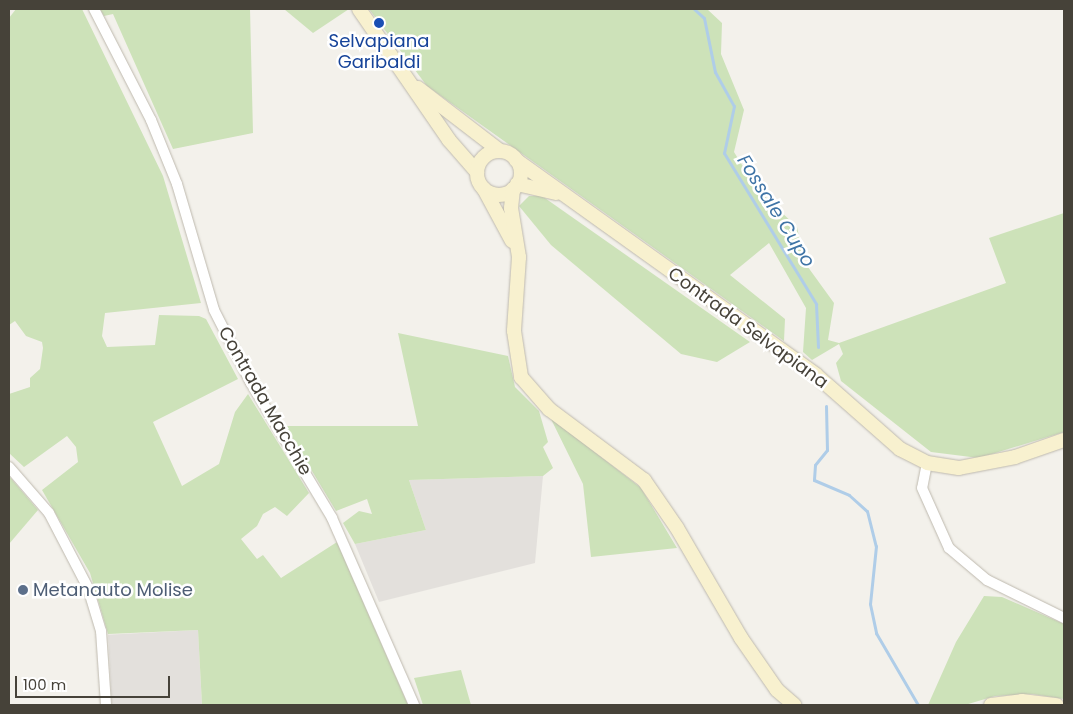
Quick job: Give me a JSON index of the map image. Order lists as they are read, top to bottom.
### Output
{
  "streets": {
    "main road": ["Contrada Selvapiana"],
    "street": ["Contrada Macchie"]
  },
  "water": ["Fossale Cupo"],
  "places": ["Selvapiana Garibaldi", "Metanauto Molise"],
  "scale_bar": "100 m"
}
